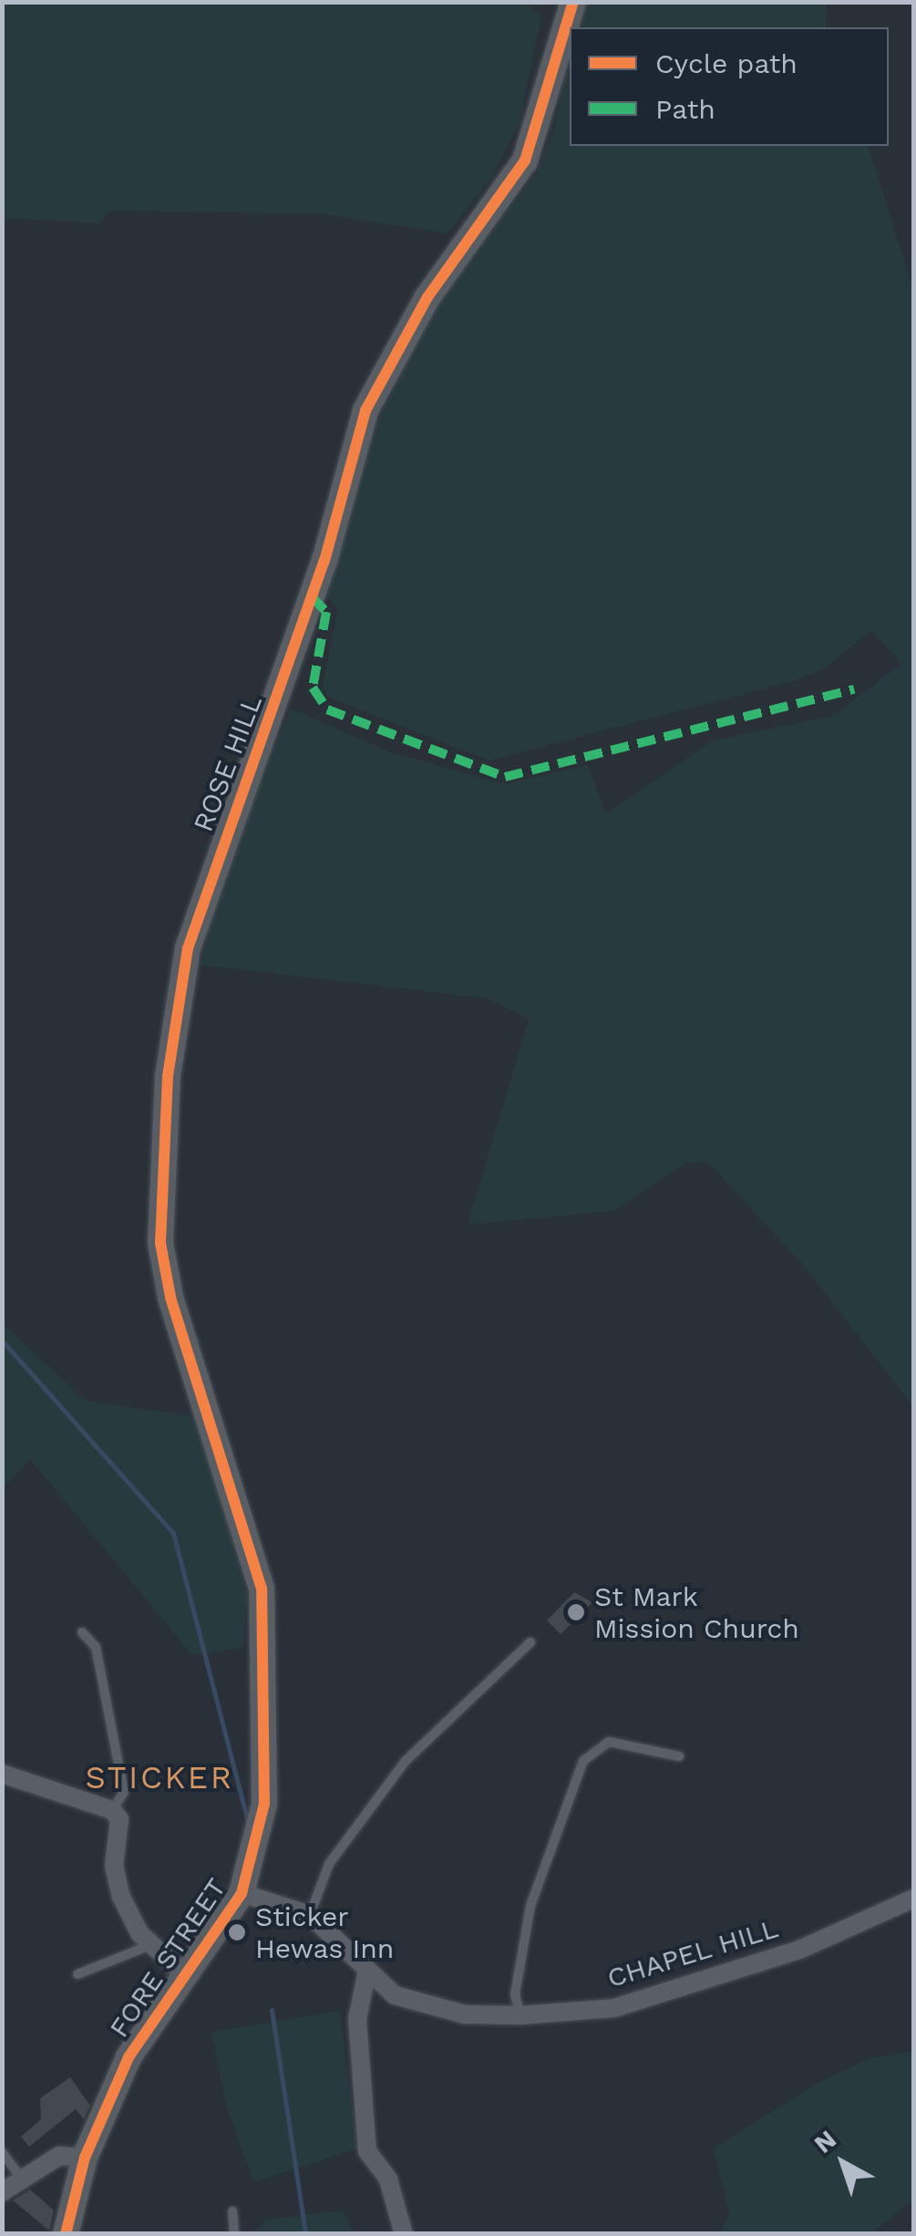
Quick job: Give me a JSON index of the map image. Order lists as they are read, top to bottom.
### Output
{
  "streets": {
    "street": ["ROSE HILL", "CHAPEL HILL", "FORE STREET"]
  },
  "crossings": [
    ["ROSE HILL", "FORE STREET"],
    ["CHAPEL HILL", "FORE STREET"]
  ],
  "districts": ["STICKER"],
  "places": ["St Mark Mission Church", "Sticker Hewas Inn"],
  "legend": ["Cycle path", "Path"],
  "north": "top left"
}
